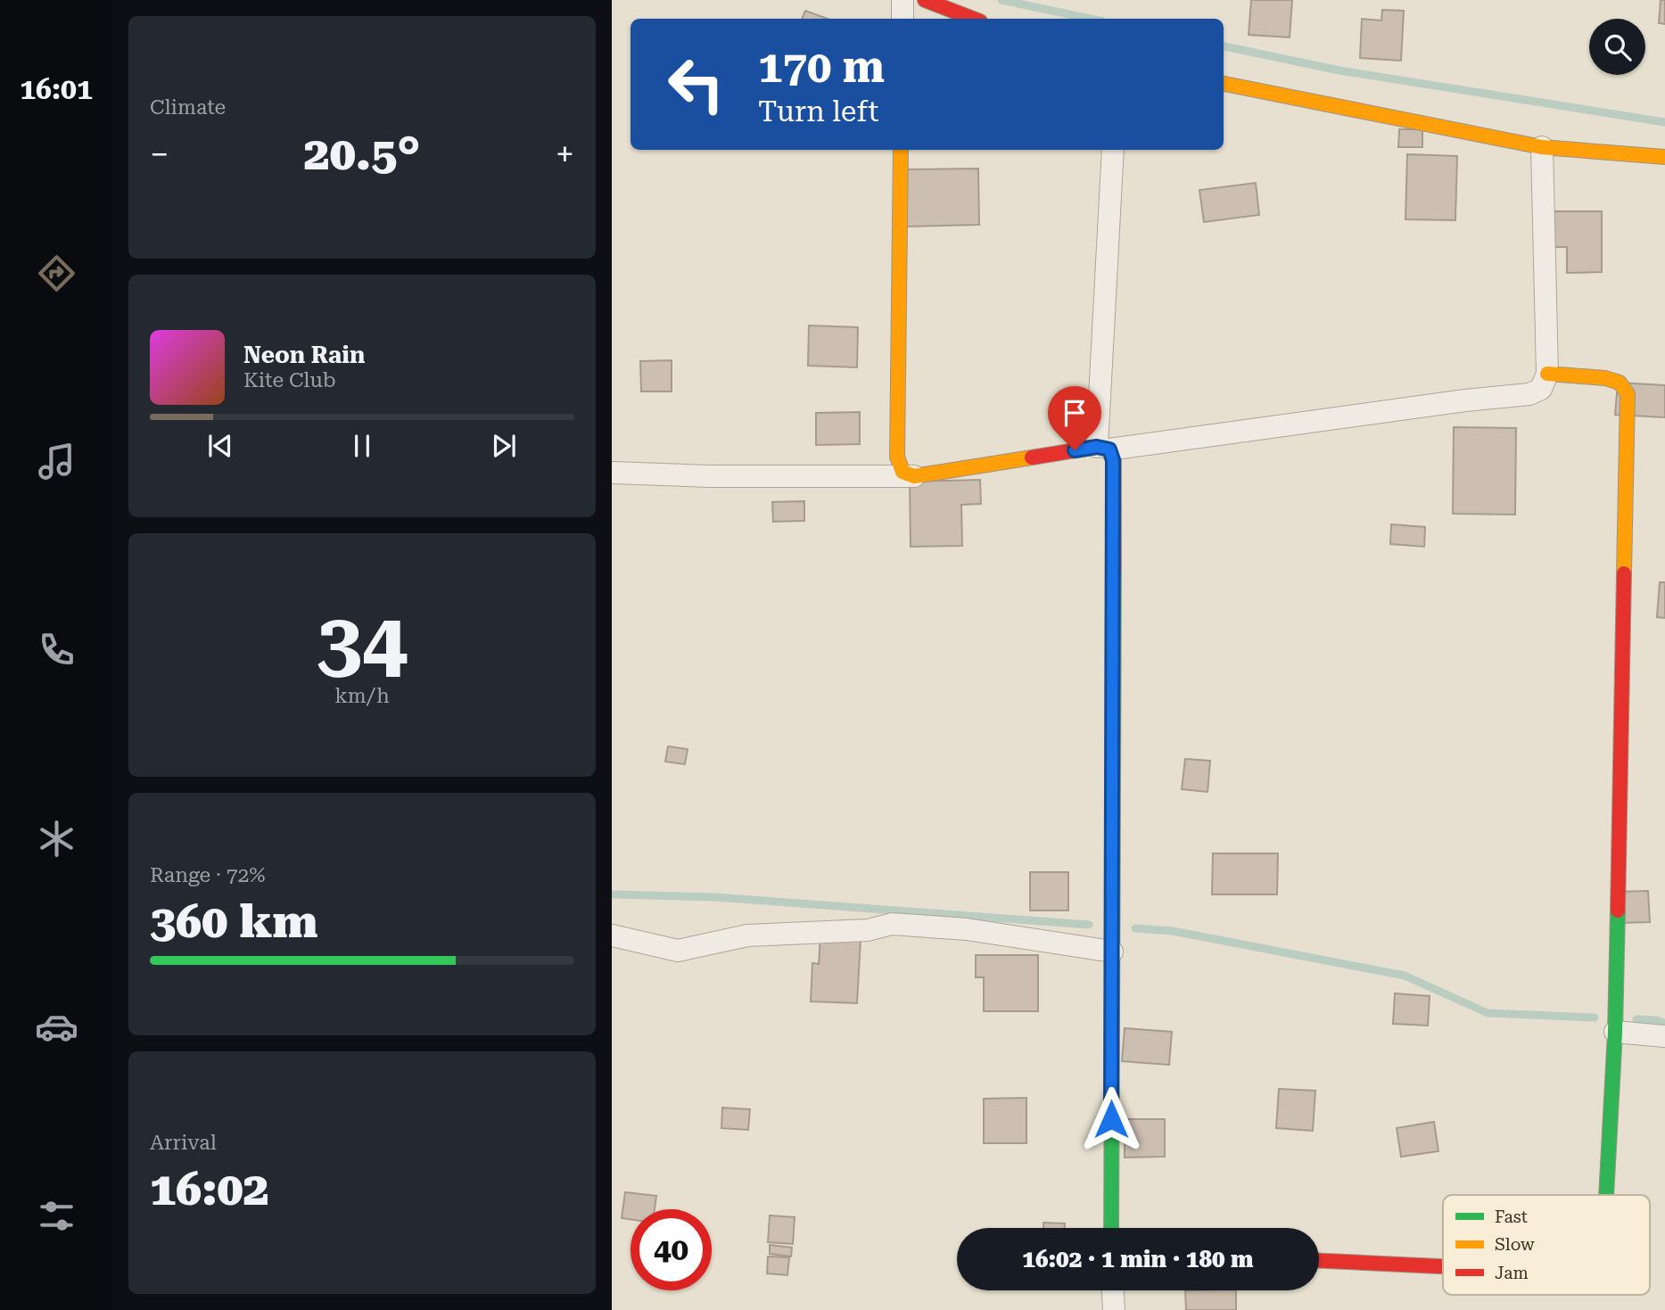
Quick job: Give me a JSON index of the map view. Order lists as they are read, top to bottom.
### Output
{
  "legend": ["Fast", "Slow", "Jam"],
  "page": {
    "tabs": "16:01",
    "tile": [
      "Climate",
      ["34", "km/h"],
      ["Range · 72%", "360 km"],
      ["Arrival", "16:02"]
    ],
    "turn": ["170 m", "Turn left"],
    "heat": ["−", "20.5°", "+"],
    "song": ["Neon Rain", "Kite Club"],
    "limit": "40",
    "trip": "16:02 · 1 min · 180 m"
  }
}
